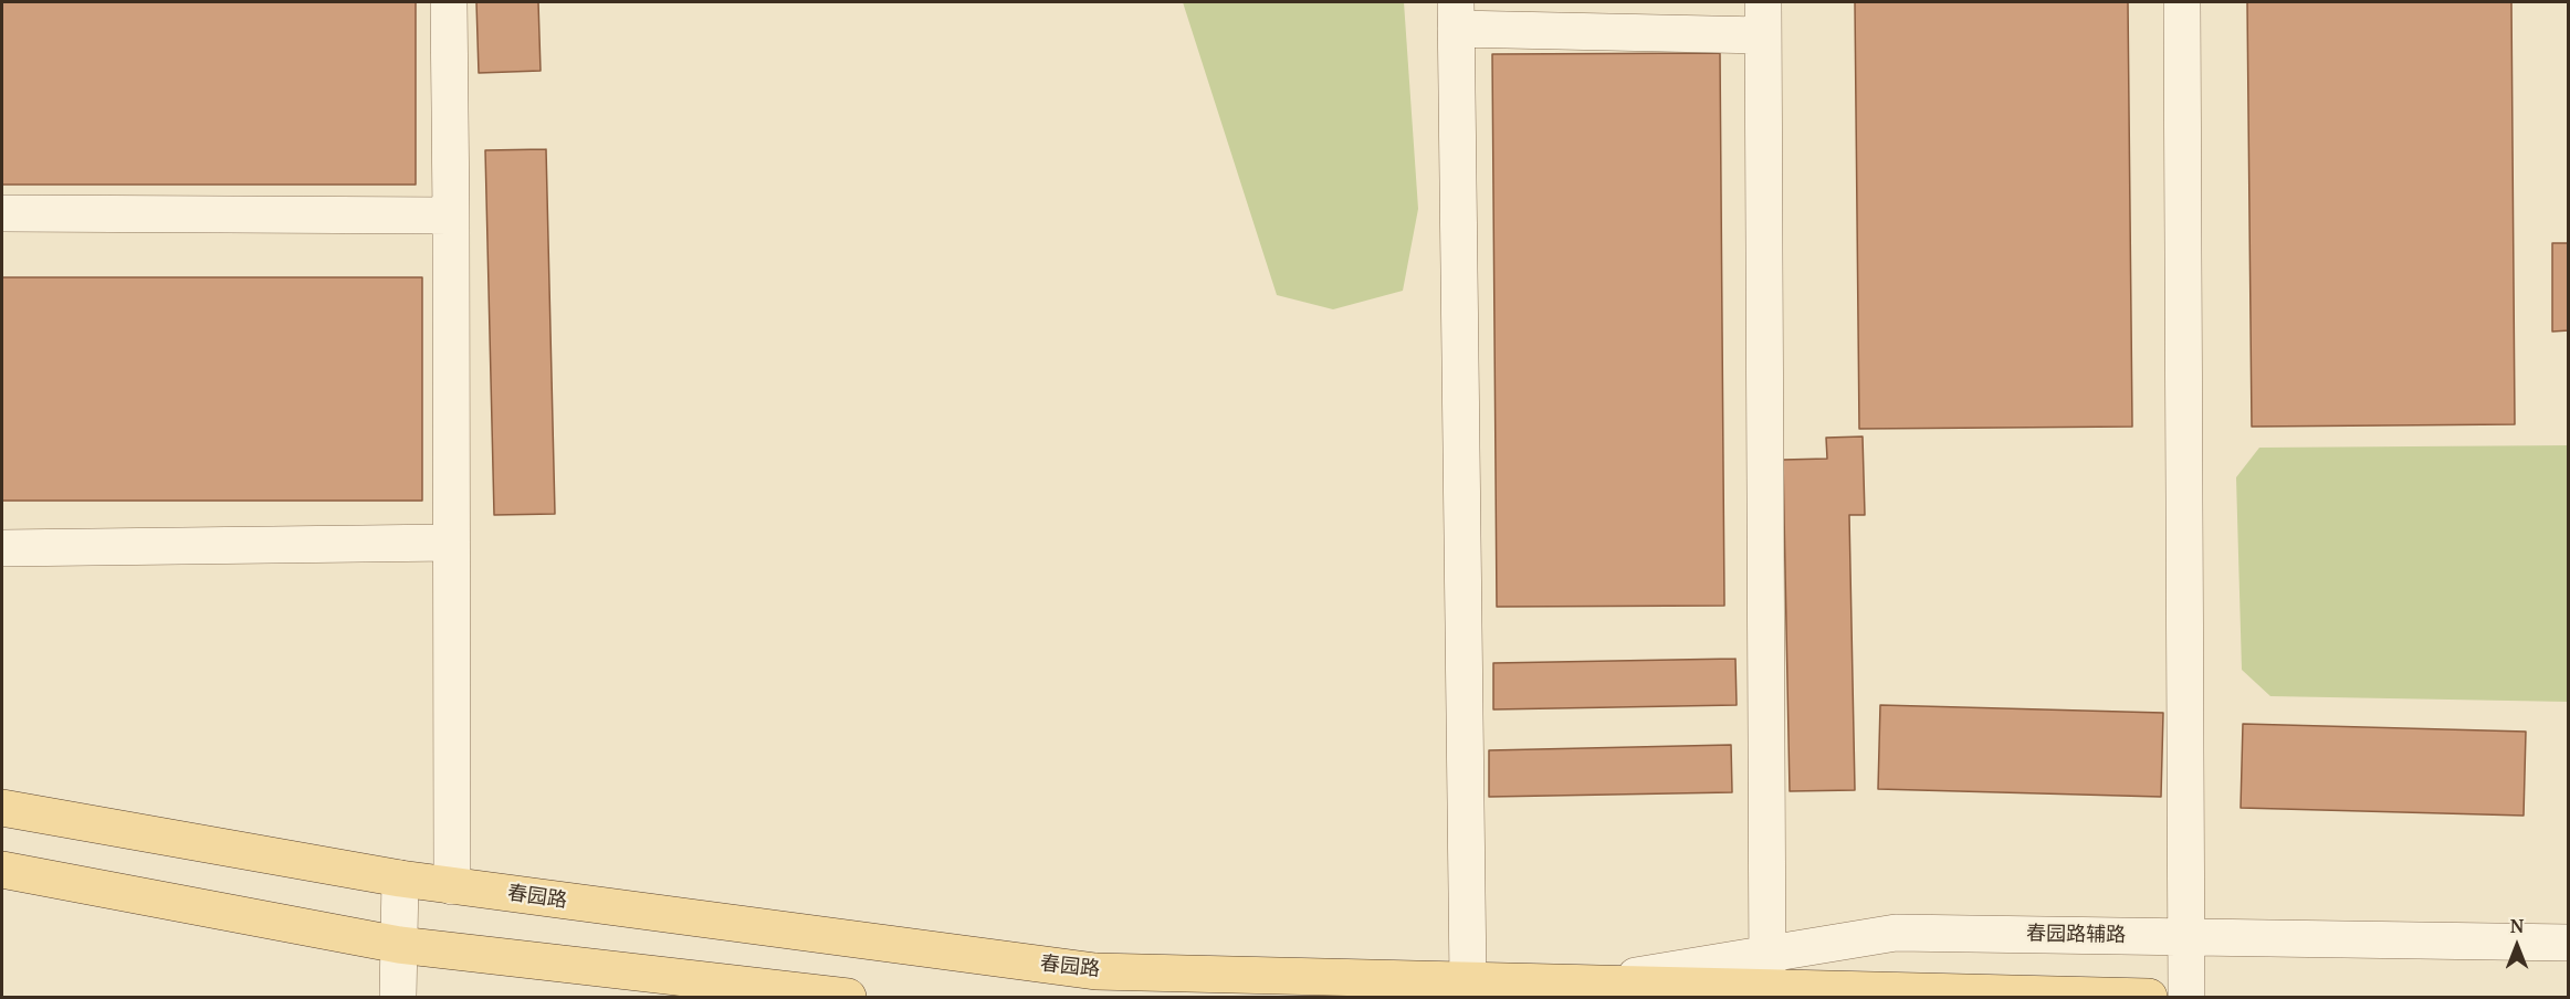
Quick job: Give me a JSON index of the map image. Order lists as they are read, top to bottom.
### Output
{
  "streets": {
    "main road": ["春园路"],
    "street": ["春园路辅路"]
  },
  "crossings": [
    ["春园路", "春园路辅路"]
  ],
  "north": "top"
}
